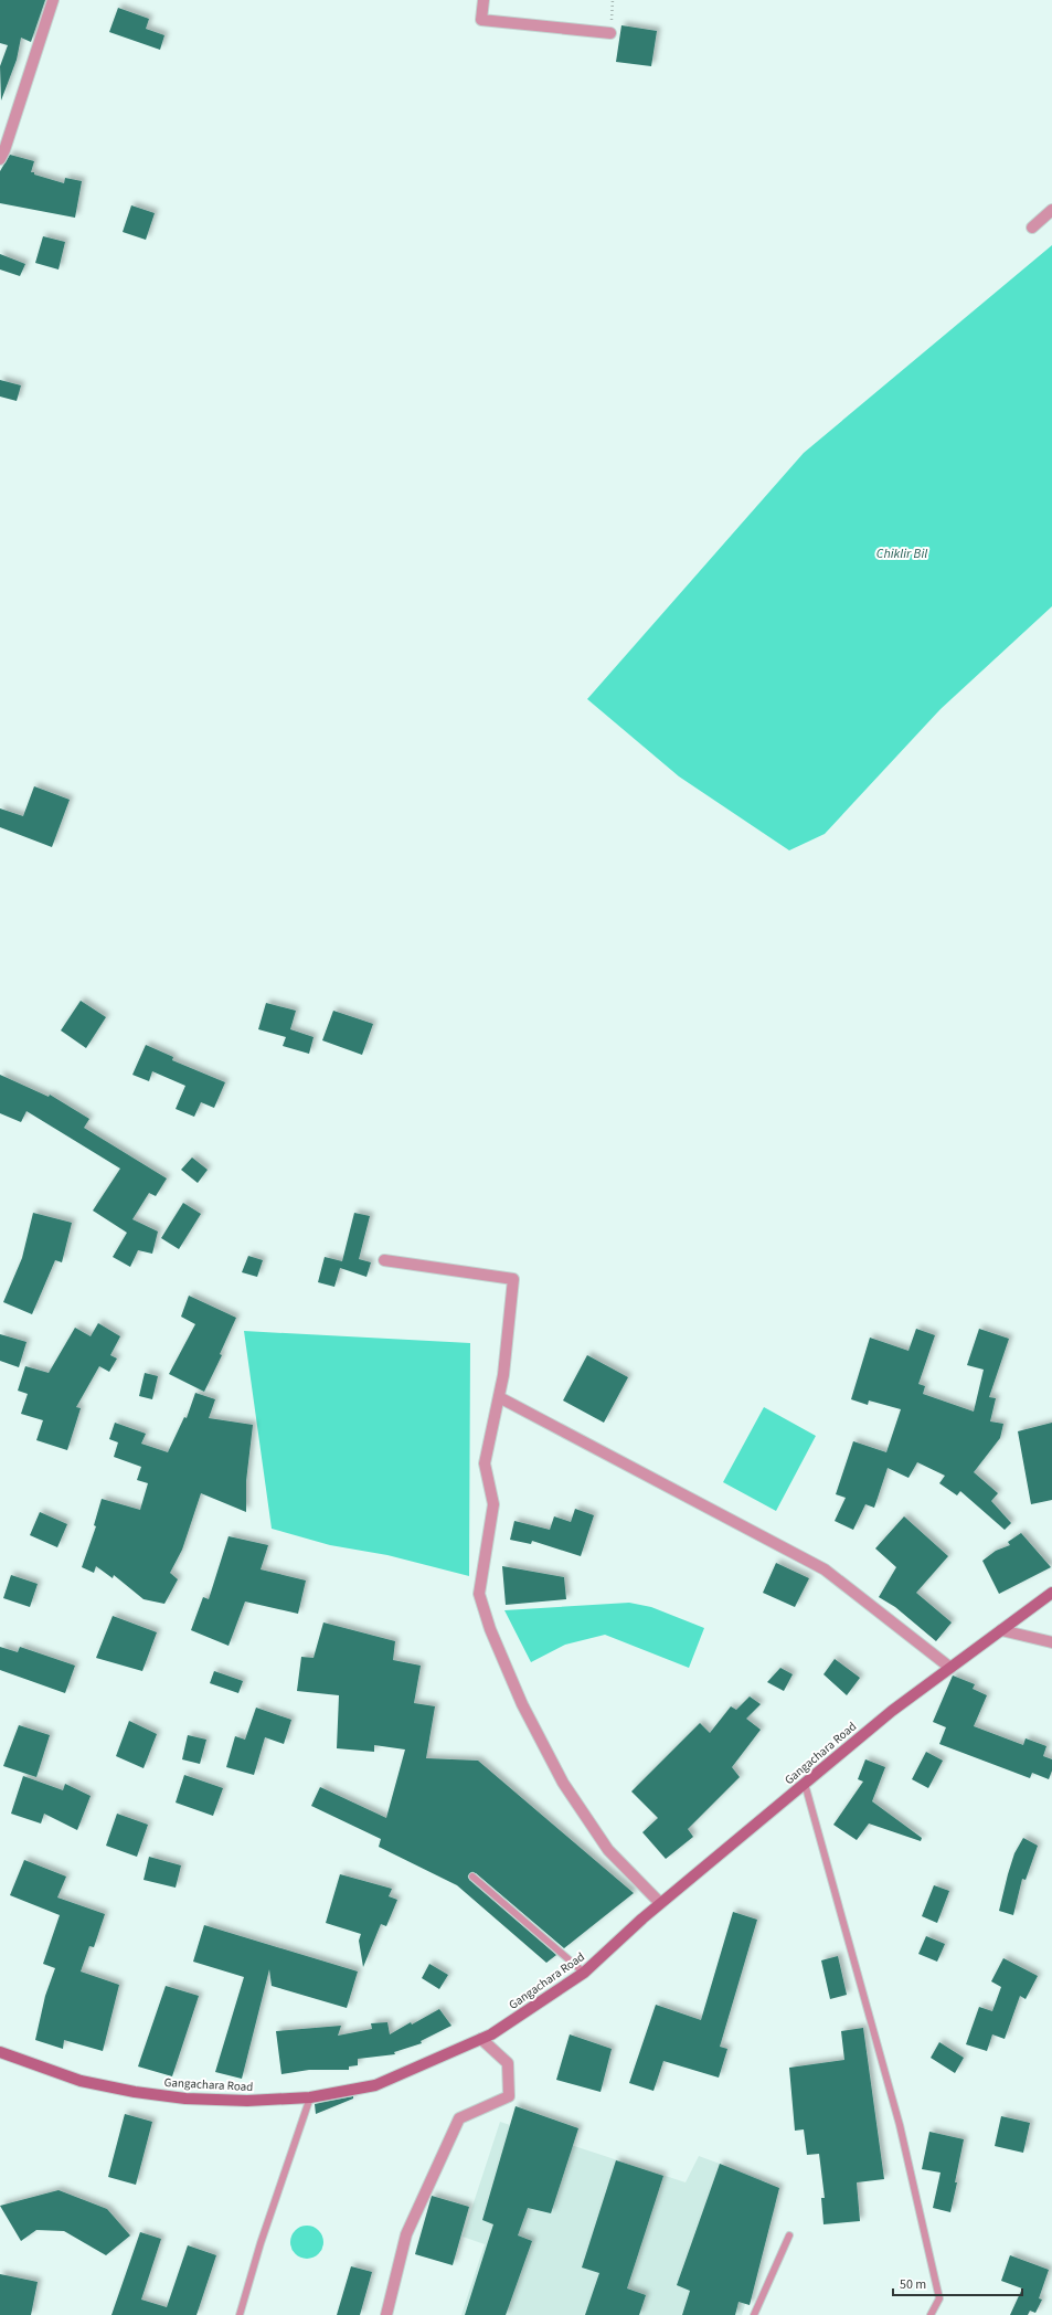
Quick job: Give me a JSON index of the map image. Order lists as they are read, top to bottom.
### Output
{
  "streets": {
    "main road": ["Gangachara Road"]
  },
  "water": ["Chiklir Bil"],
  "scale_bar": "50 m"
}
